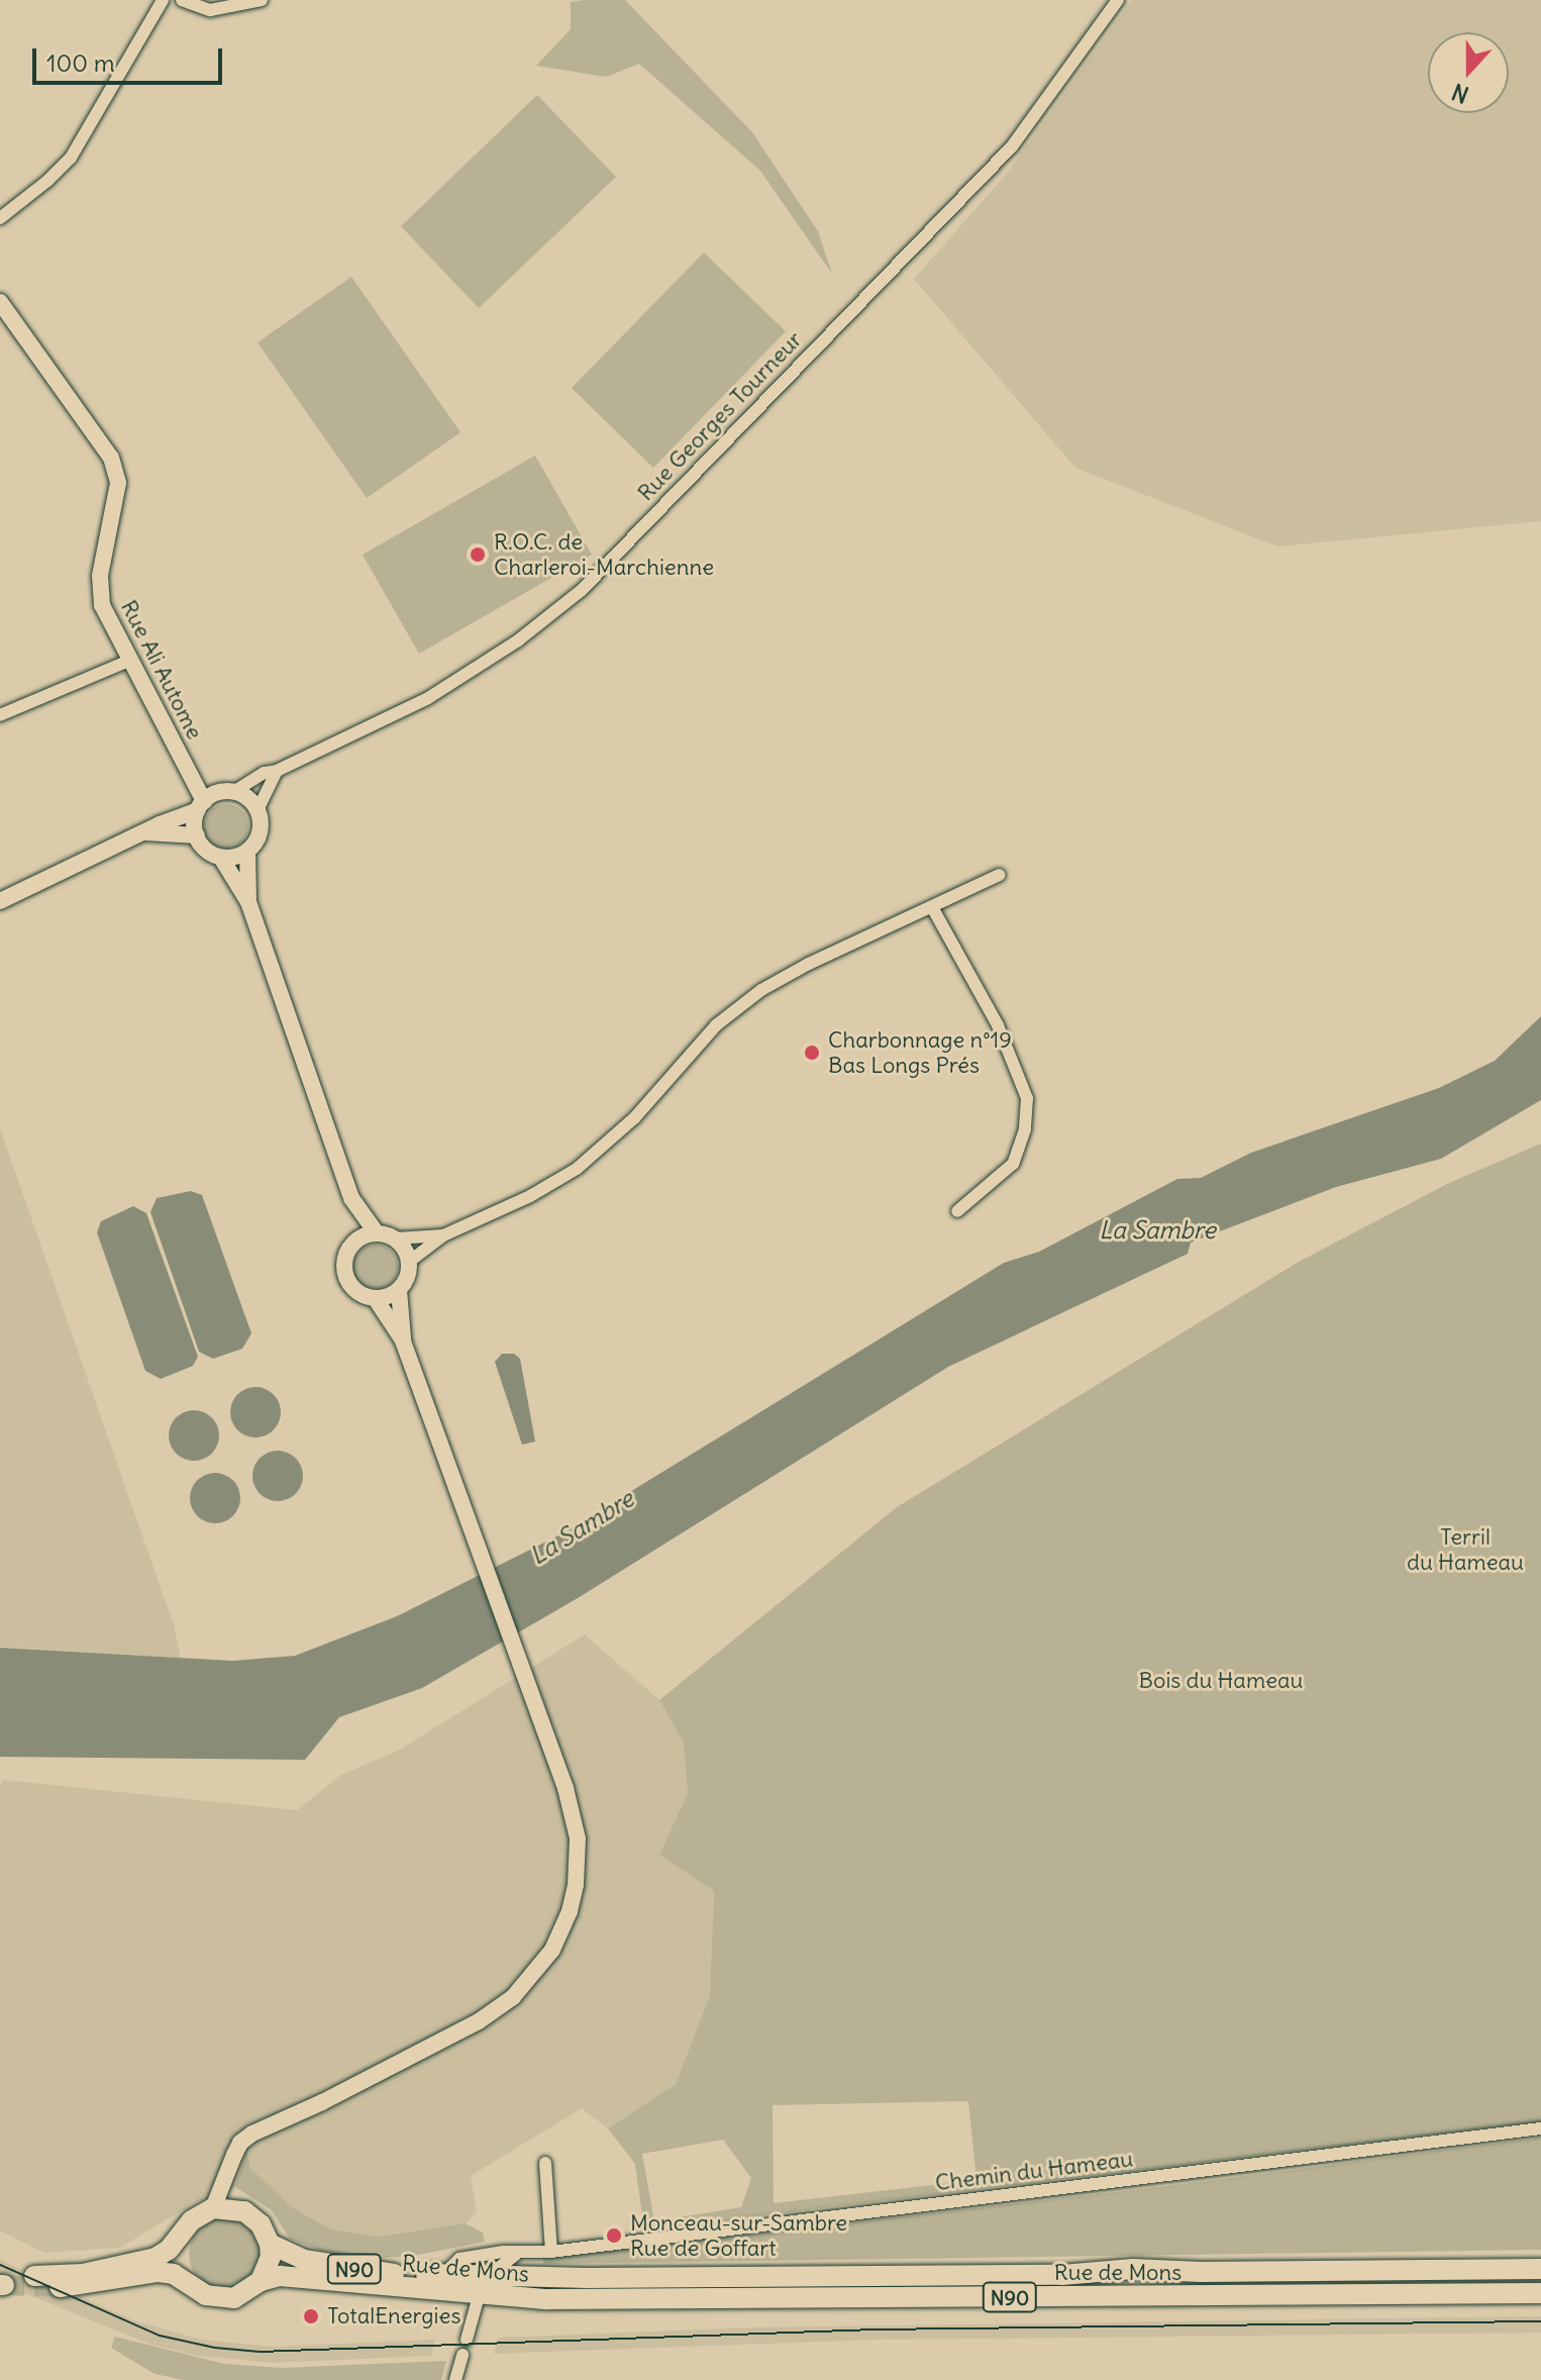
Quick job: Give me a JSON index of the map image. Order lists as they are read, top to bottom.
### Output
{
  "streets": {
    "main road": ["N90", "Rue de Mons"],
    "street": ["Rue Georges Tourneur", "Rue Ali Autome", "Chemin du Hameau"]
  },
  "crossings": [
    ["Rue Georges Tourneur", "Rue Ali Autome"],
    ["Chemin du Hameau", "Rue de Mons"]
  ],
  "water": ["La Sambre"],
  "parks": ["Terril du Hameau", "Bois du Hameau"],
  "places": [
    "R.O.C. de Charleroi-Marchienne",
    "Charbonnage n°19 Bas Longs Prés",
    "Monceau-sur-Sambre Rue de Goffart",
    "TotalEnergies"
  ],
  "scale_bar": "100 m",
  "north": "bottom"
}
